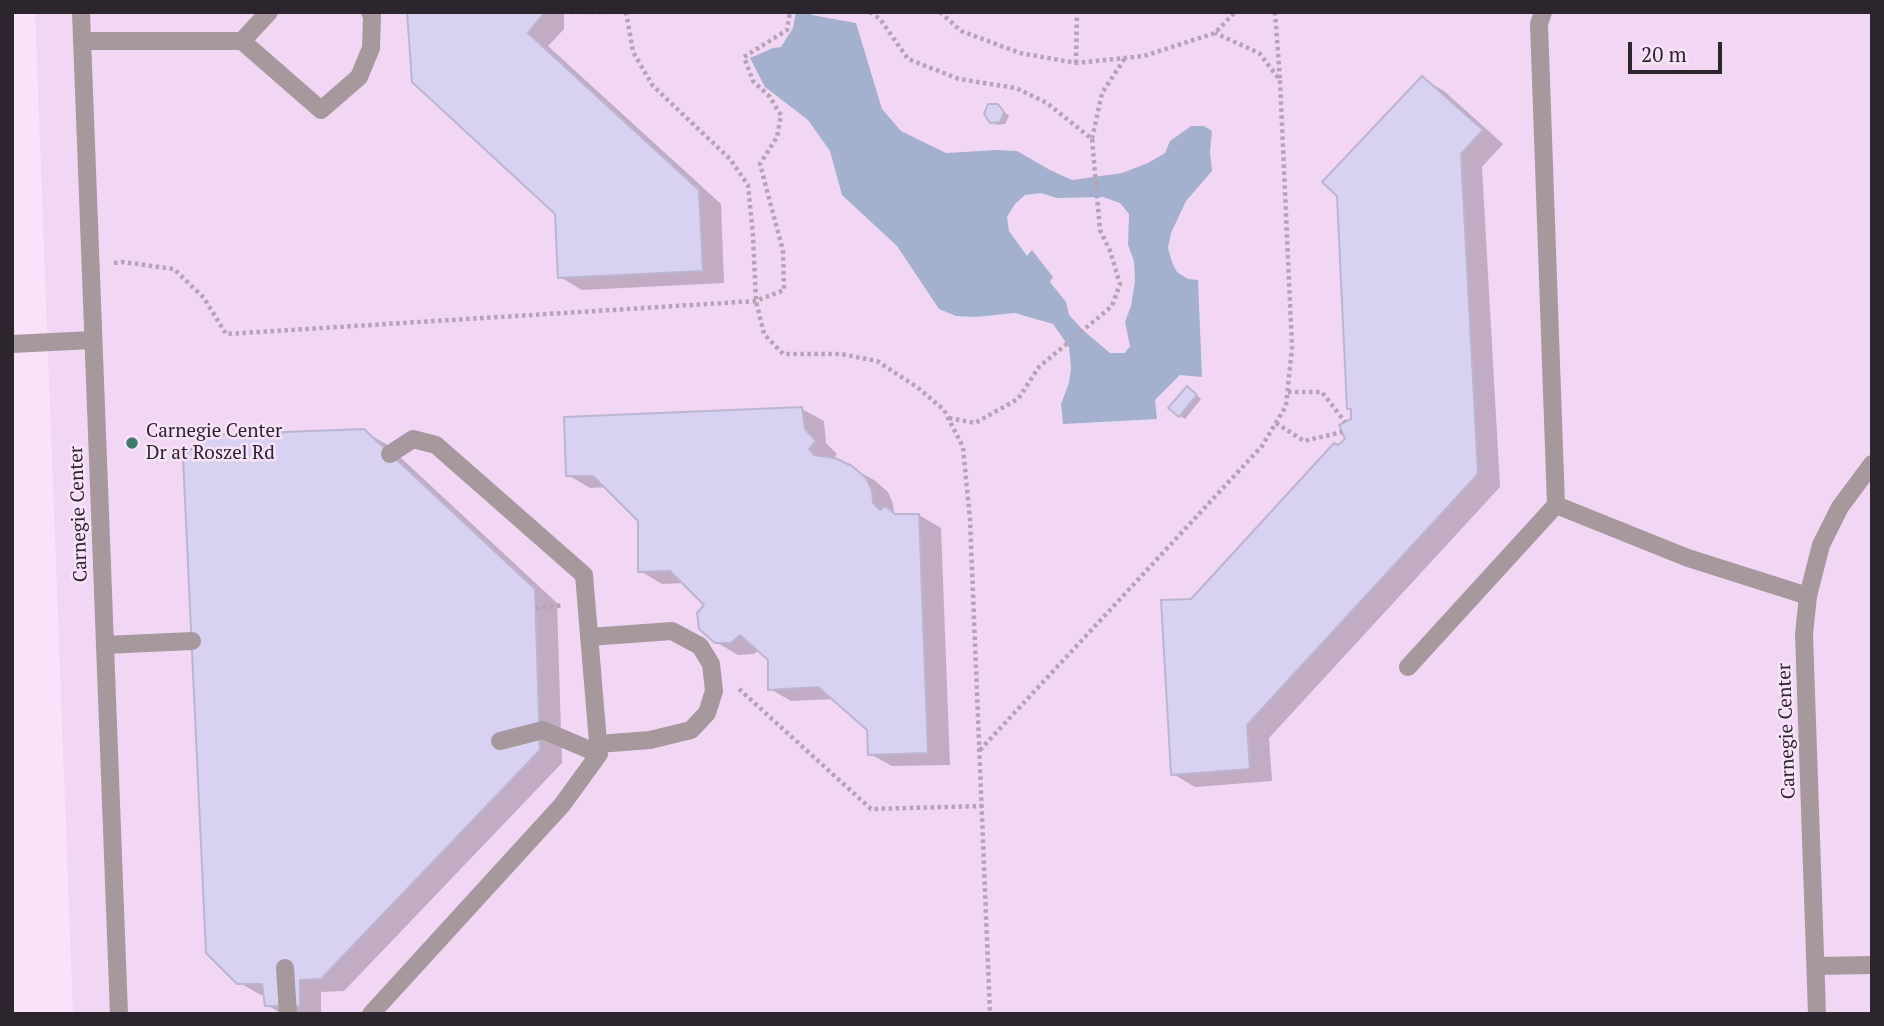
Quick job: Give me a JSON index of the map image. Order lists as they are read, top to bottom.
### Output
{
  "streets": {
    "street": ["Carnegie Center"]
  },
  "places": ["Carnegie Center Dr at Roszel Rd"],
  "scale_bar": "20 m"
}
